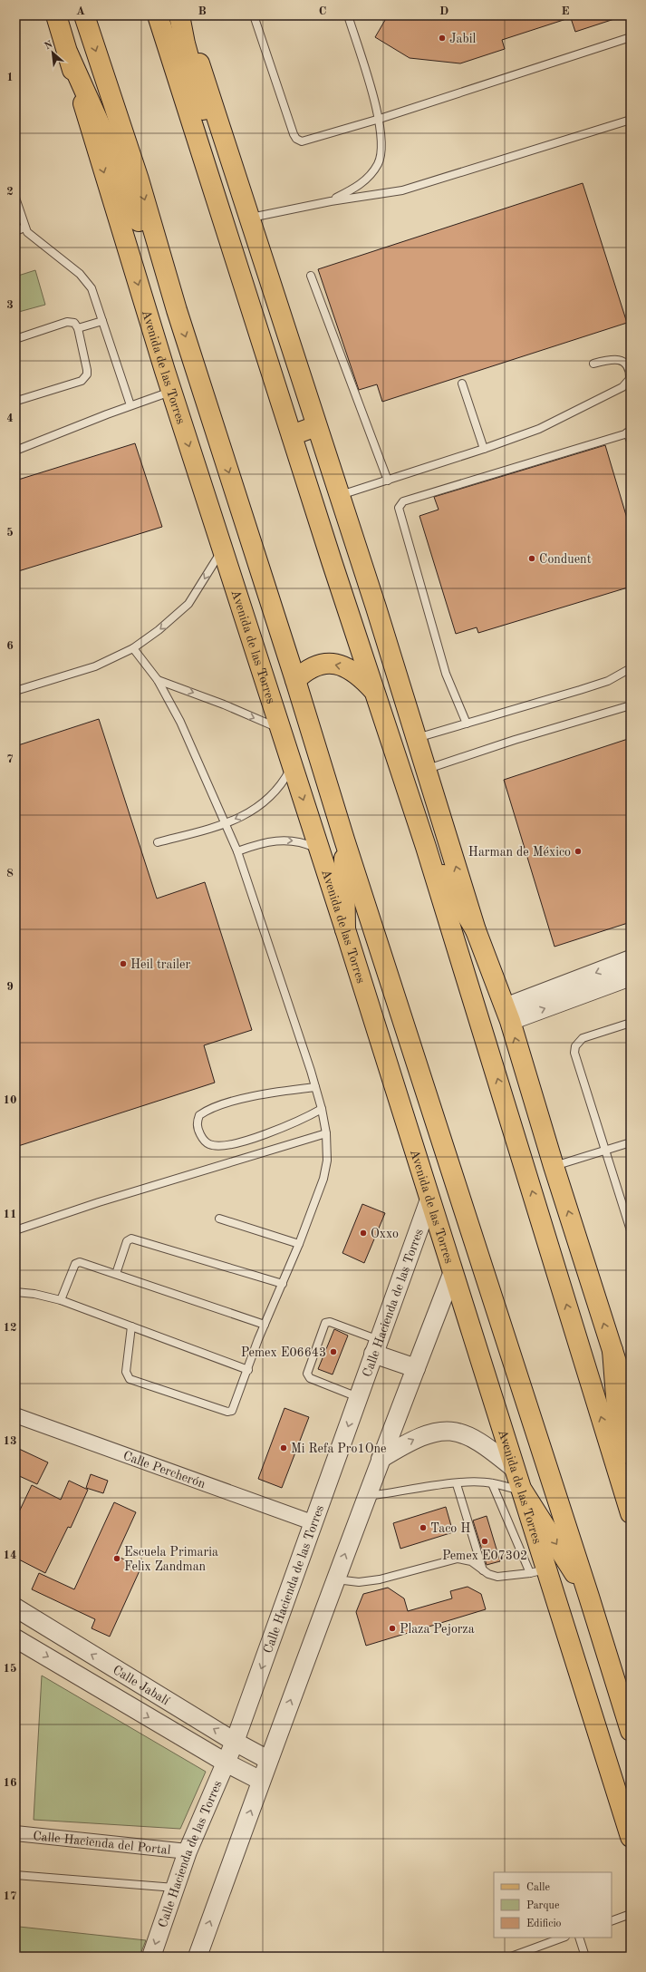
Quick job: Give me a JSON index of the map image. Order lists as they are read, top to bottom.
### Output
{
  "streets": {
    "main road": ["Avenida de las Torres"],
    "street": [
      "Calle Hacienda de las Torres",
      "Calle Percherón",
      "Calle Jabalí",
      "Calle Hacienda del Portal"
    ]
  },
  "crossings": [
    ["Avenida de las Torres", "Calle Hacienda de las Torres"],
    ["Calle Hacienda de las Torres", "Calle Percherón"],
    ["Calle Hacienda de las Torres", "Calle Jabalí"],
    ["Calle Hacienda de las Torres", "Calle Hacienda del Portal"]
  ],
  "places": [
    "Jabil",
    "Conduent",
    "Harman de México",
    "Heil trailer",
    "Oxxo",
    "Pemex E06643",
    "Mi Refa Pro1One",
    "Taco H",
    "Pemex E07302",
    "Escuela Primaria Felix Zandman",
    "Plaza Pejorza"
  ],
  "legend": ["Calle", "Parque", "Edificio"],
  "north": "top left",
  "grid": {
    "columns": [
      "A",
      "B",
      "C",
      "D",
      "E"
    ],
    "rows": [
      "1",
      "2",
      "3",
      "4",
      "5",
      "6",
      "7",
      "8",
      "9",
      "10",
      "11",
      "12",
      "13",
      "14",
      "15",
      "16",
      "17"
    ]
  }
}
